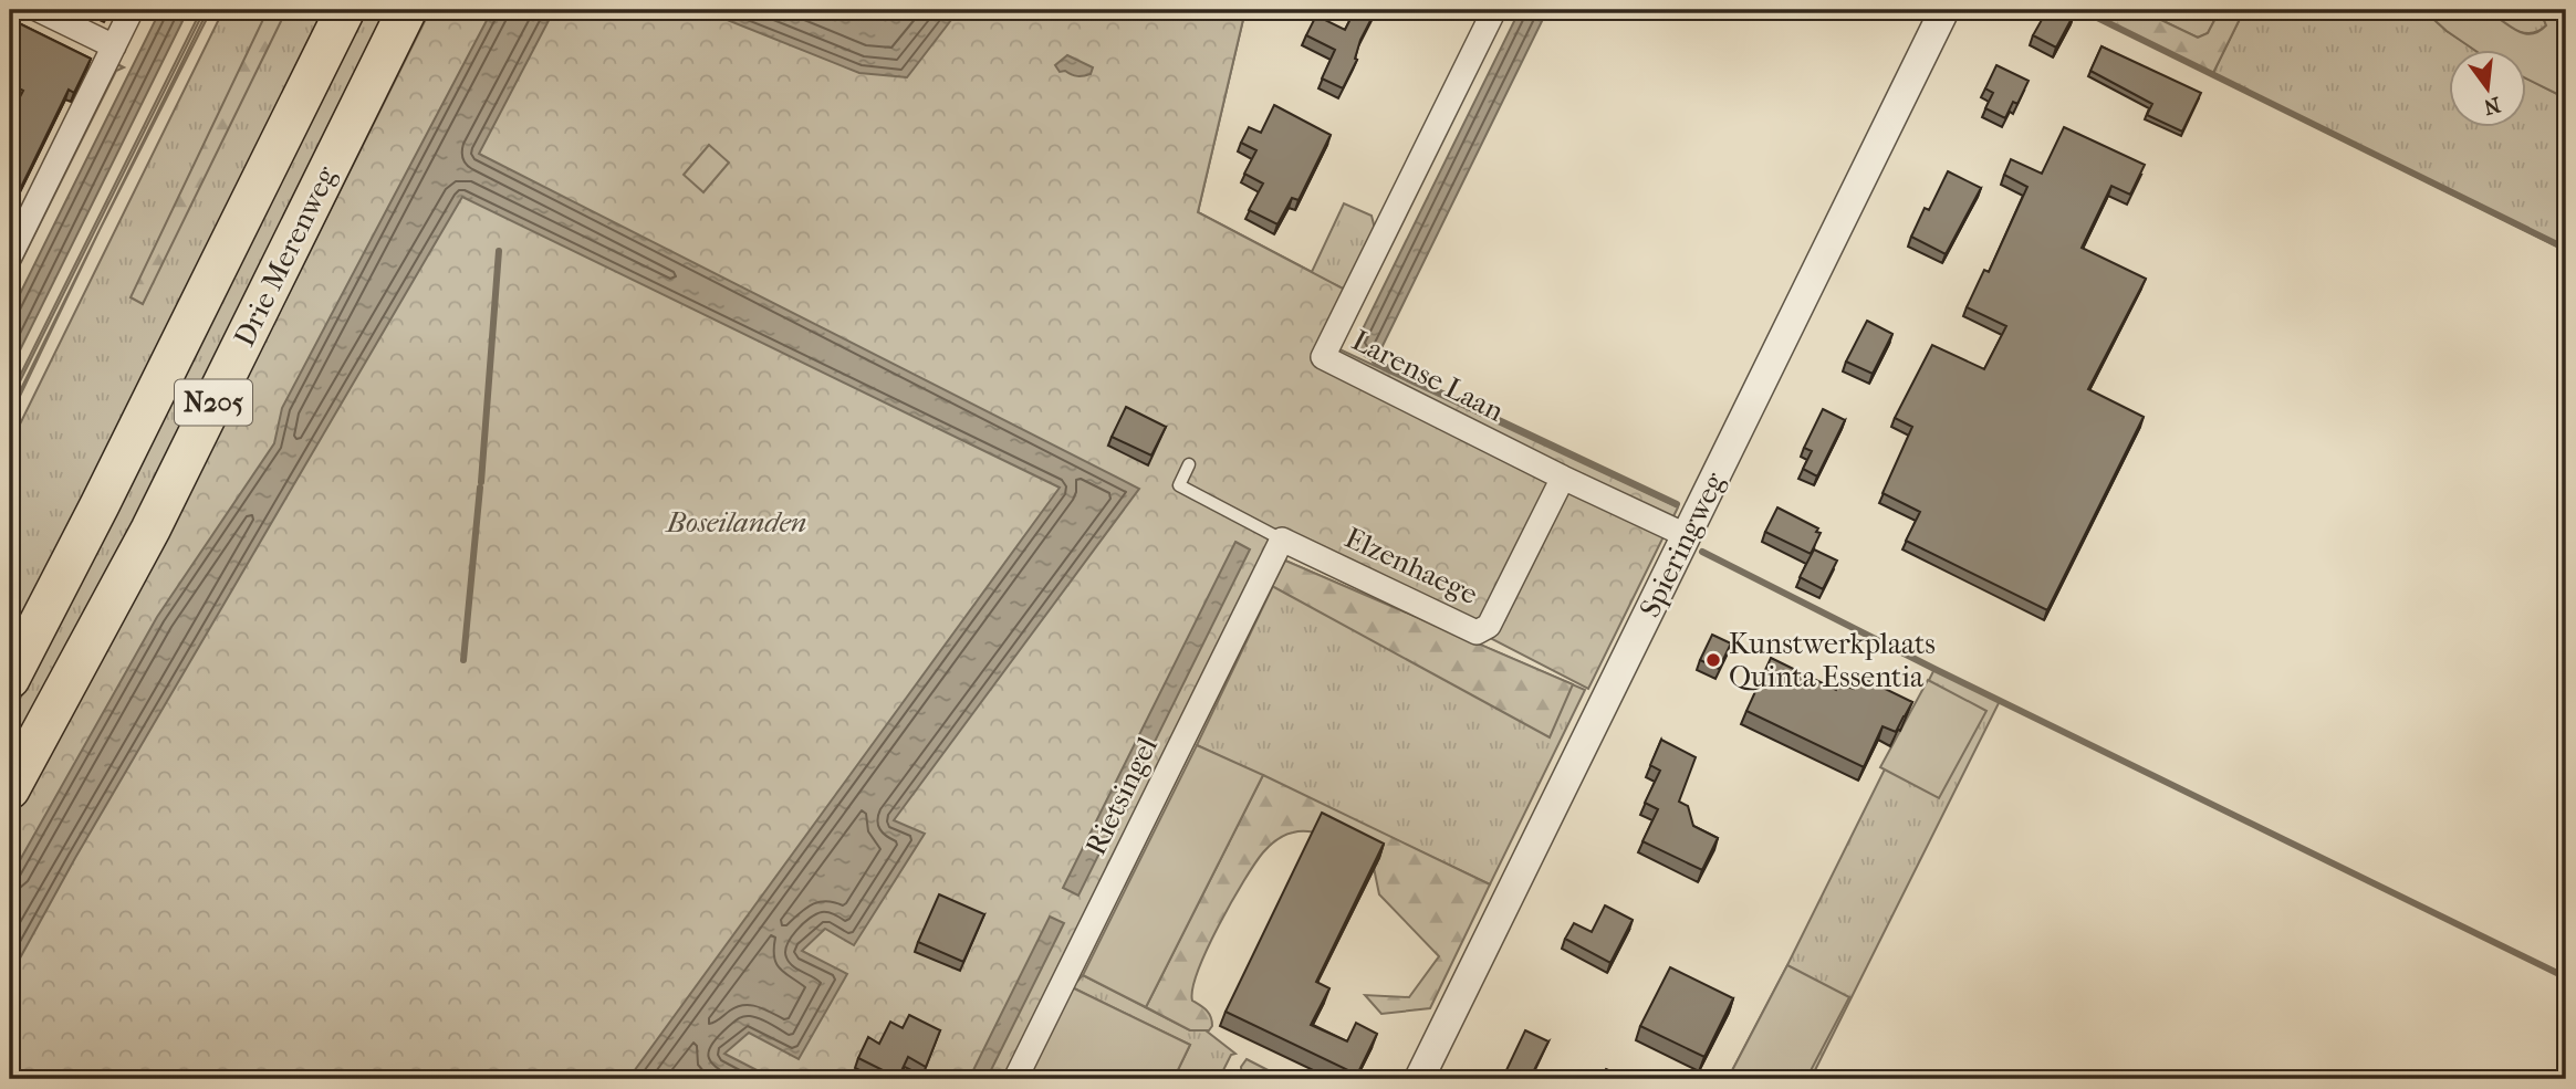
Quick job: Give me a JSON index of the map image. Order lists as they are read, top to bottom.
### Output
{
  "streets": {
    "highway": ["Drie Merenweg", "N205"],
    "street": [
      "Larense Laan",
      "Spieringweg",
      "Elzenhaege",
      "Rietsingel"
    ]
  },
  "crossings": [
    ["Larense Laan", "Spieringweg"],
    ["Larense Laan", "Elzenhaege"],
    ["Elzenhaege", "Rietsingel"]
  ],
  "parks": ["Boseilanden"],
  "places": ["Kunstwerkplaats Quinta Essentia"],
  "north": "bottom"
}
